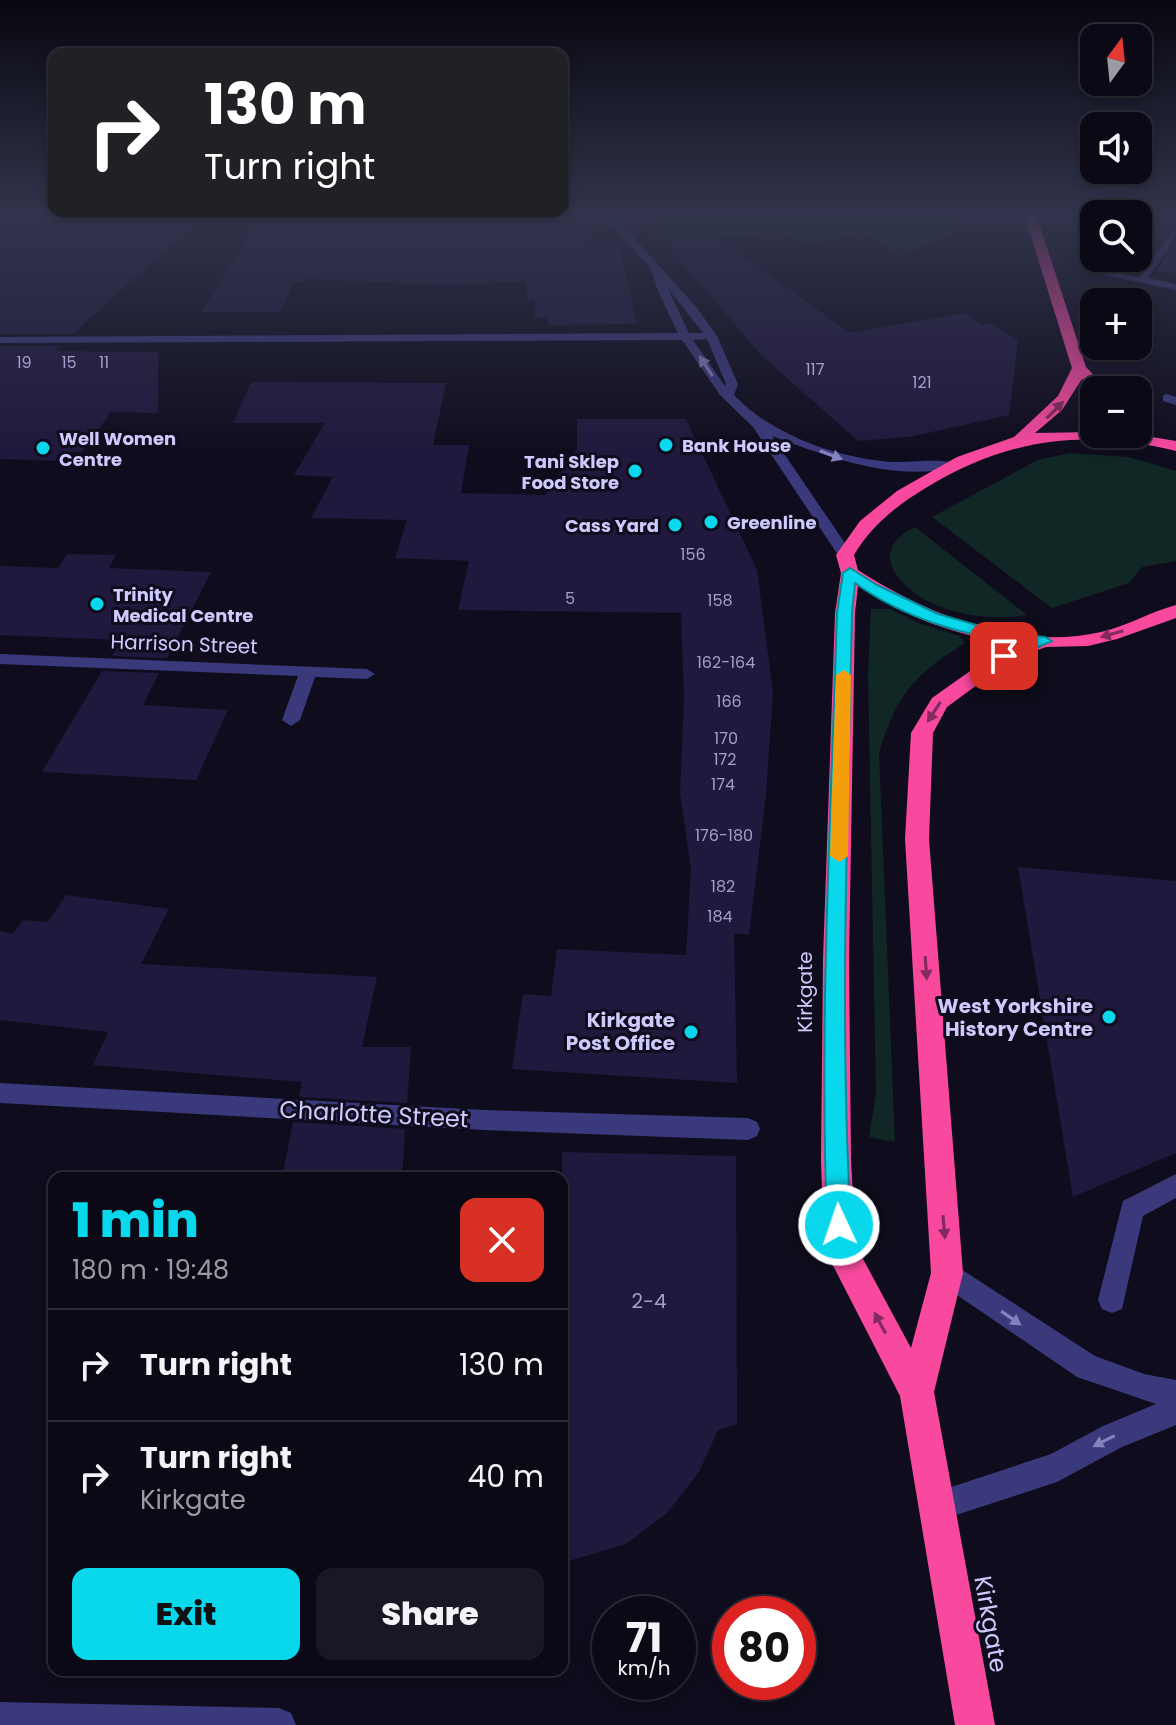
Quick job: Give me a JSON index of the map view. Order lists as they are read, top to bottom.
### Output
{
  "streets": {
    "highway": ["Kirkgate"],
    "street": ["Harrison Street", "Charlotte Street"]
  },
  "places": [
    "Bank House",
    "Well Women Centre",
    "Tani Sklep Food Store",
    "Greenline",
    "Cass Yard",
    "Trinity Medical Centre",
    "West Yorkshire History Centre",
    "Kirkgate Post Office"
  ],
  "house_numbers": [
    "19",
    "15",
    "11",
    "117",
    "121",
    "156",
    "5",
    "158",
    "162-164",
    "166",
    "170",
    "172",
    "174",
    "176-180",
    "182",
    "184",
    "2-4"
  ],
  "north": "top",
  "page": {
    "map_buttons": ["+", "−"],
    "turn": ["130 m", "Turn right"],
    "heading": ["1 min", "180 m · 19:48"],
    "list": [
      {
        "name": "Turn right",
        "value": "130 m"
      },
      {
        "name": "Turn right",
        "note": "Kirkgate",
        "value": "40 m"
      }
    ],
    "buttons": ["Exit", "Share"],
    "speed": "71 km/h",
    "limit": "80"
  }
}
